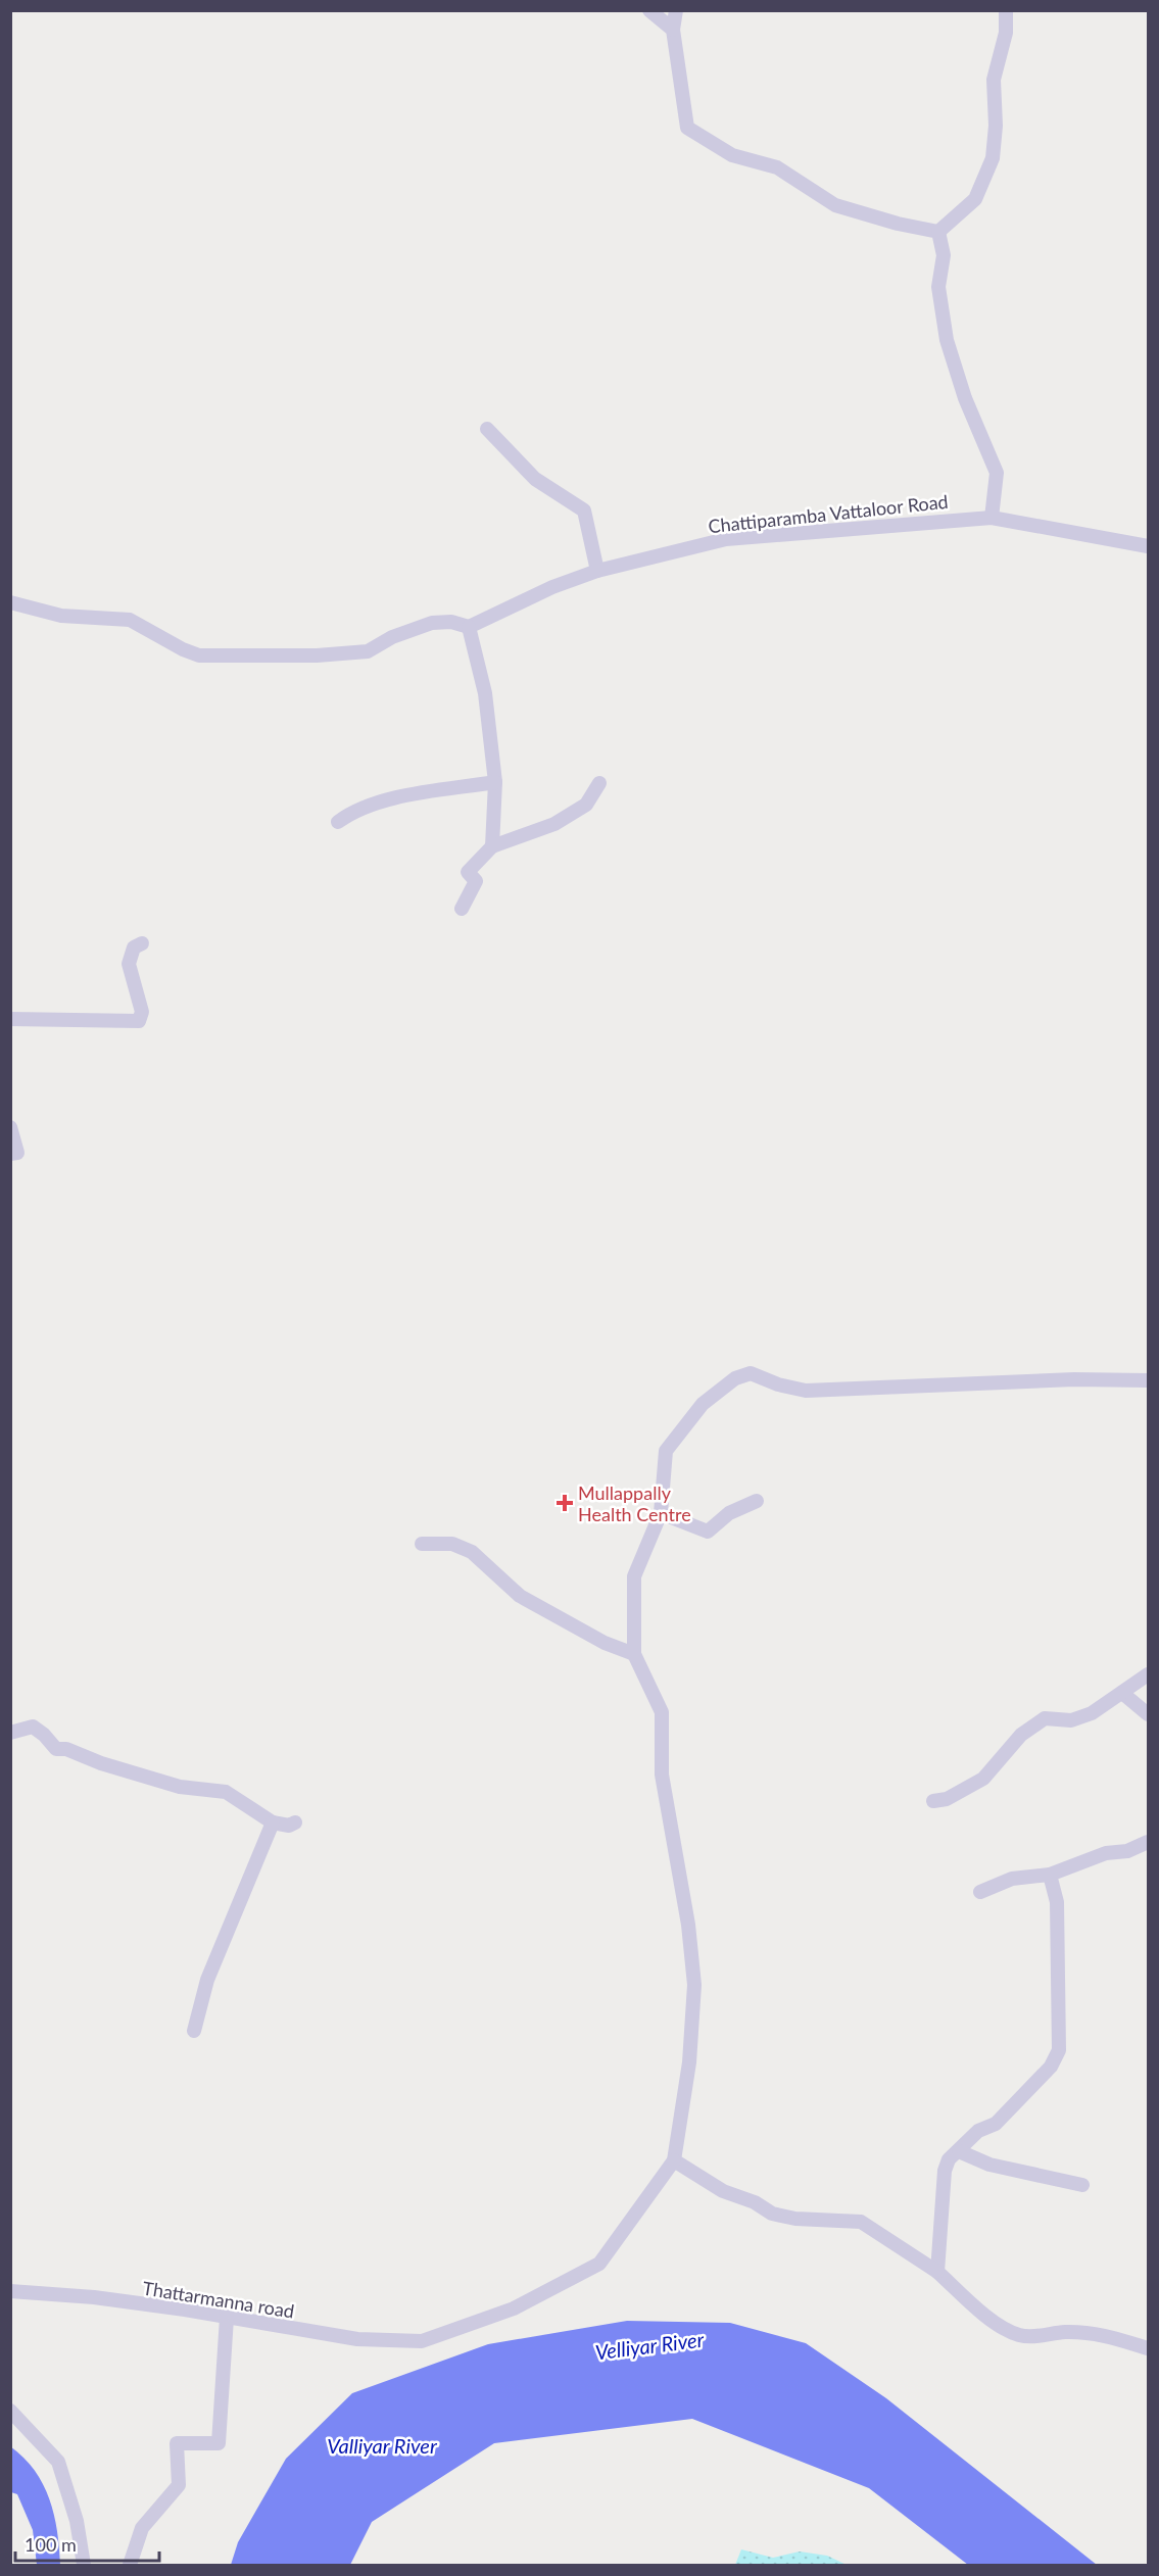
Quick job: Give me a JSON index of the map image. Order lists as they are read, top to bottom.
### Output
{
  "streets": {
    "street": ["Chattiparamba Vattaloor Road", "Thattarmanna road"]
  },
  "water": ["Velliyar River", "Valliyar River"],
  "places": {
    "health": ["Mullappally Health Centre"]
  },
  "scale_bar": "100 m"
}
